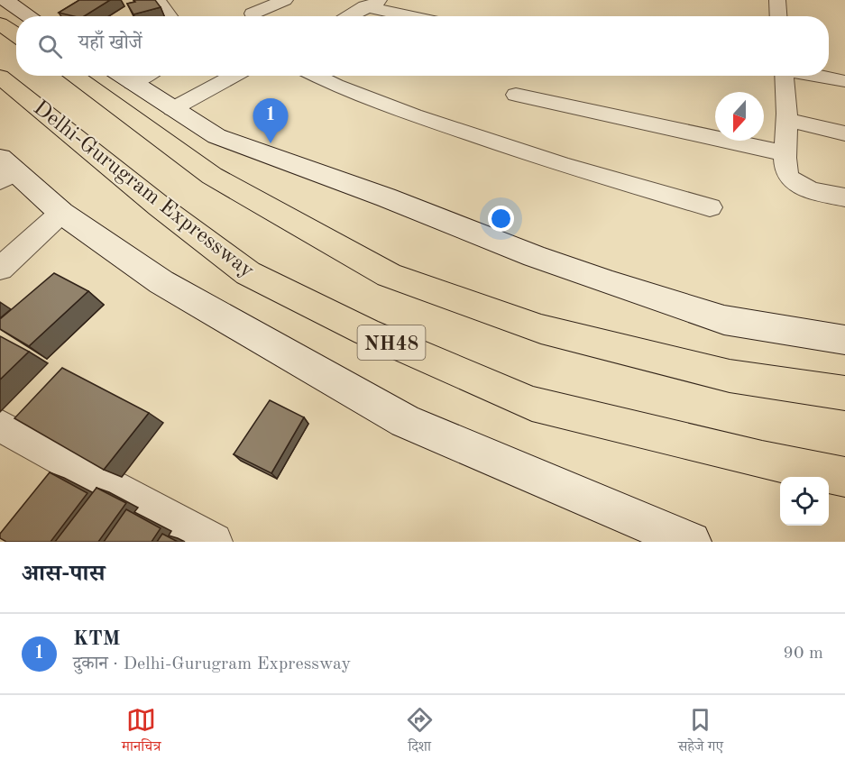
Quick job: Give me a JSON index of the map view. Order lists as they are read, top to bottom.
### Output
{
  "streets": {
    "highway": ["Delhi-Gurugram Expressway", "NH48"]
  },
  "north": "bottom",
  "page": {
    "search": "यहाँ खोजें",
    "pins": "1",
    "heading": "आस-पास",
    "list": [
      {
        "mark": "1",
        "name": "KTM",
        "note": "दुकान · Delhi-Gurugram Expressway",
        "value": "90 m"
      }
    ],
    "nav": ["मानचित्र", "दिशा", "सहेजे गए"]
  }
}
